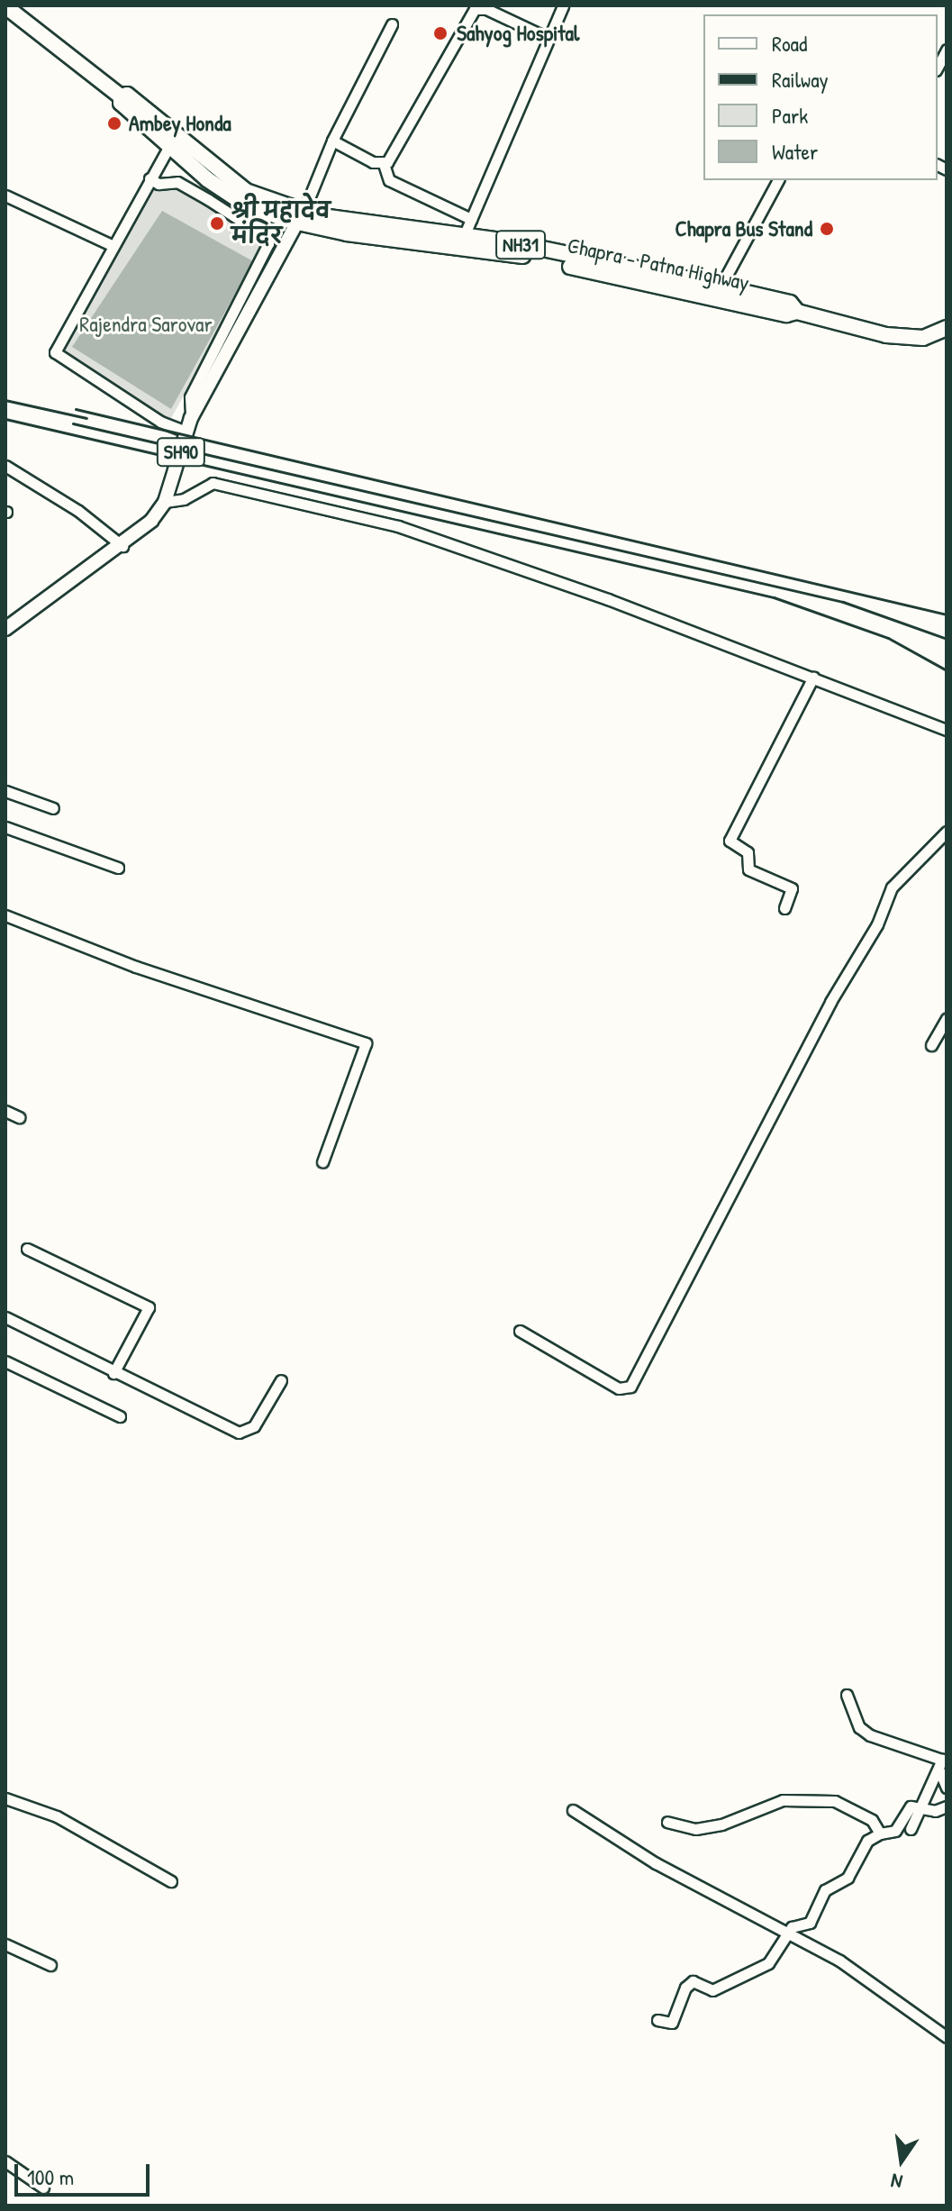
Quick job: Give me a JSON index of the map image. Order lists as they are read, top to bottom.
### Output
{
  "streets": {
    "highway": ["NH31", "Chapra - Patna Highway"],
    "main road": ["SH90"]
  },
  "crossings": [
    ["Chapra - Patna Highway", "SH90"]
  ],
  "parks": ["Rajendra Sarovar"],
  "places": [
    "Sahyog Hospital",
    "Ambey Honda",
    "श्री महादेव मंदिर",
    "Chapra Bus Stand"
  ],
  "legend": [
    "Road",
    "Railway",
    "Park",
    "Water"
  ],
  "scale_bar": "100 m",
  "north": "bottom"
}
